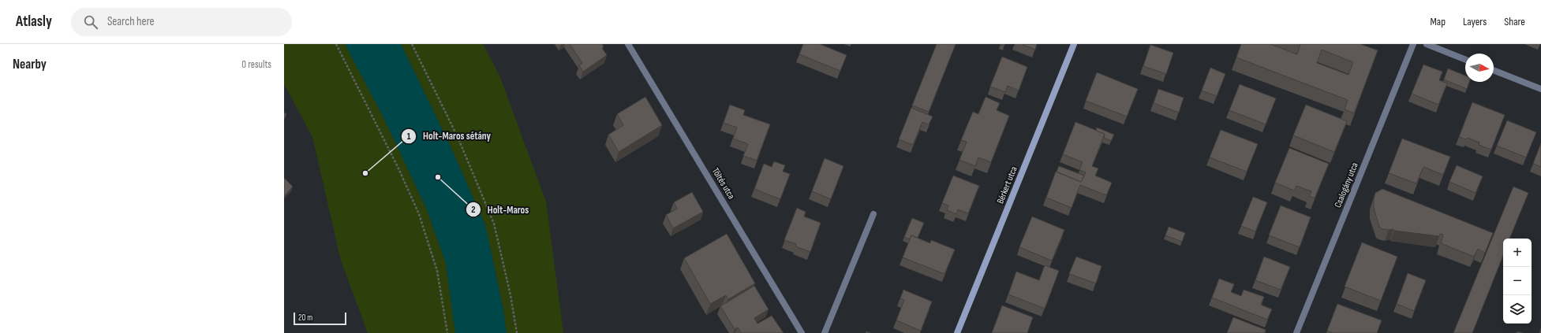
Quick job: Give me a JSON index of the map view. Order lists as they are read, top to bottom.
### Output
{
  "streets": {
    "street": ["Töltés utca", "Bérkert utca", "Csalogány utca"]
  },
  "places": ["Holt-Maros sétány", "Holt-Maros"],
  "scale_bar": "20 m",
  "north": "right",
  "page": {
    "header": "Atlasly",
    "search": "Search here",
    "nav": ["Map", "Layers", "Share"],
    "heading": ["Nearby", "0 results"],
    "map_buttons": ["+", "−"],
    "scale": "20 m"
  }
}
